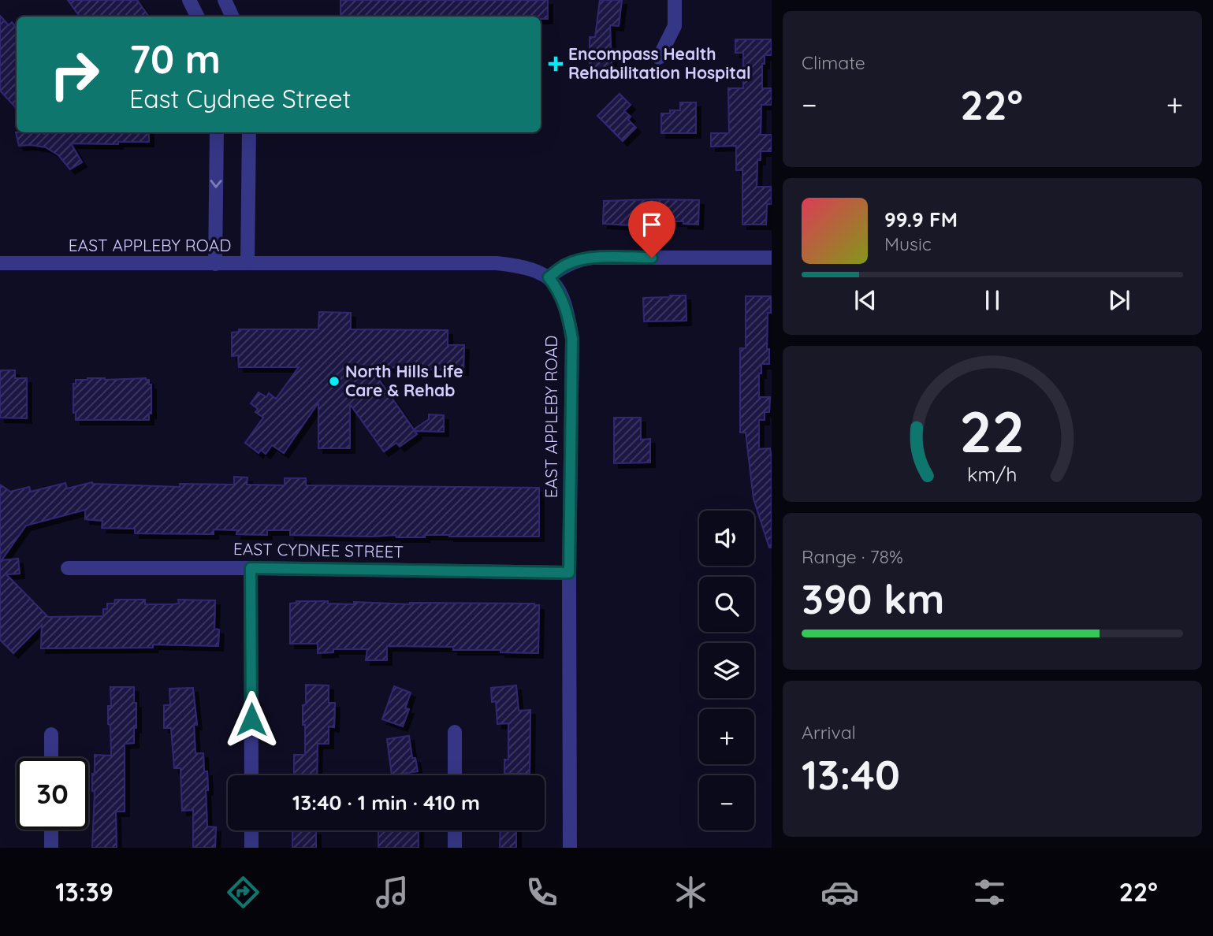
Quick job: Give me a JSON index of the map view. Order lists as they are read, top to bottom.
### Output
{
  "streets": {
    "street": ["EAST APPLEBY ROAD", "EAST CYDNEE STREET"]
  },
  "crossings": [
    ["EAST APPLEBY ROAD", "EAST CYDNEE STREET"]
  ],
  "places": {
    "health": ["Encompass Health Rehabilitation Hospital"],
    "other": ["North Hills Life Care & Rehab"]
  },
  "page": {
    "tile": [
      "Climate",
      ["Range · 78%", "390 km"],
      ["Arrival", "13:40"]
    ],
    "turn": ["70 m", "East Cydnee Street"],
    "heat": ["−", "22°", "+"],
    "song": ["99.9 FM", "Music"],
    "map_buttons": ["+", "−"],
    "limit": "30",
    "trip": "13:40 · 1 min · 410 m",
    "tabs": ["13:39", "22°"],
    "gauge": ["22", "km/h"]
  }
}
